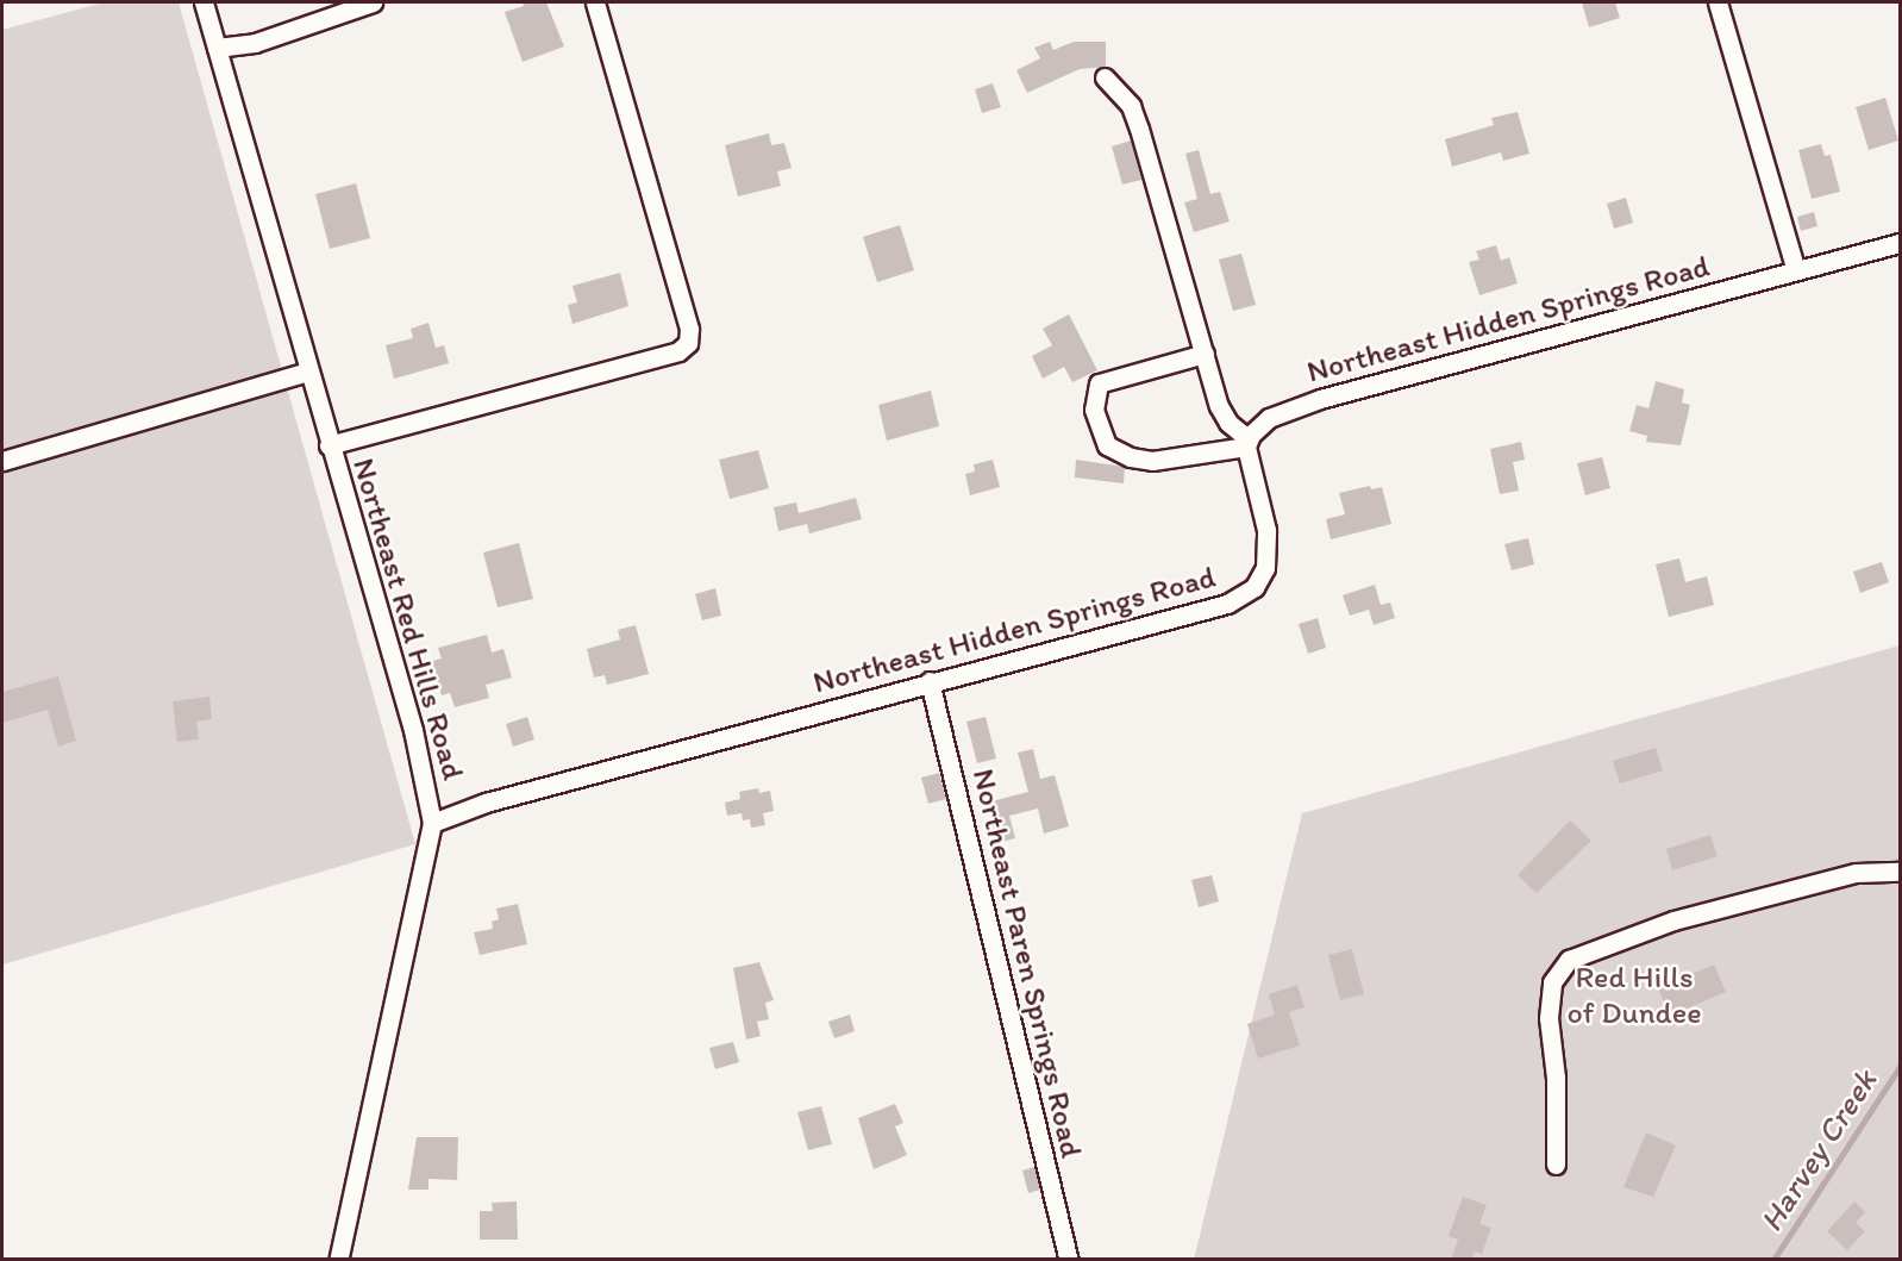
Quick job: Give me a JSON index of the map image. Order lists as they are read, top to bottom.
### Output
{
  "streets": {
    "street": ["Northeast Hidden Springs Road", "Northeast Red Hills Road", "Northeast Paren Springs Road"]
  },
  "crossings": [
    ["Northeast Hidden Springs Road", "Northeast Red Hills Road"],
    ["Northeast Hidden Springs Road", "Northeast Paren Springs Road"]
  ],
  "water": ["Harvey Creek"],
  "parks": ["Red Hills of Dundee"]
}
